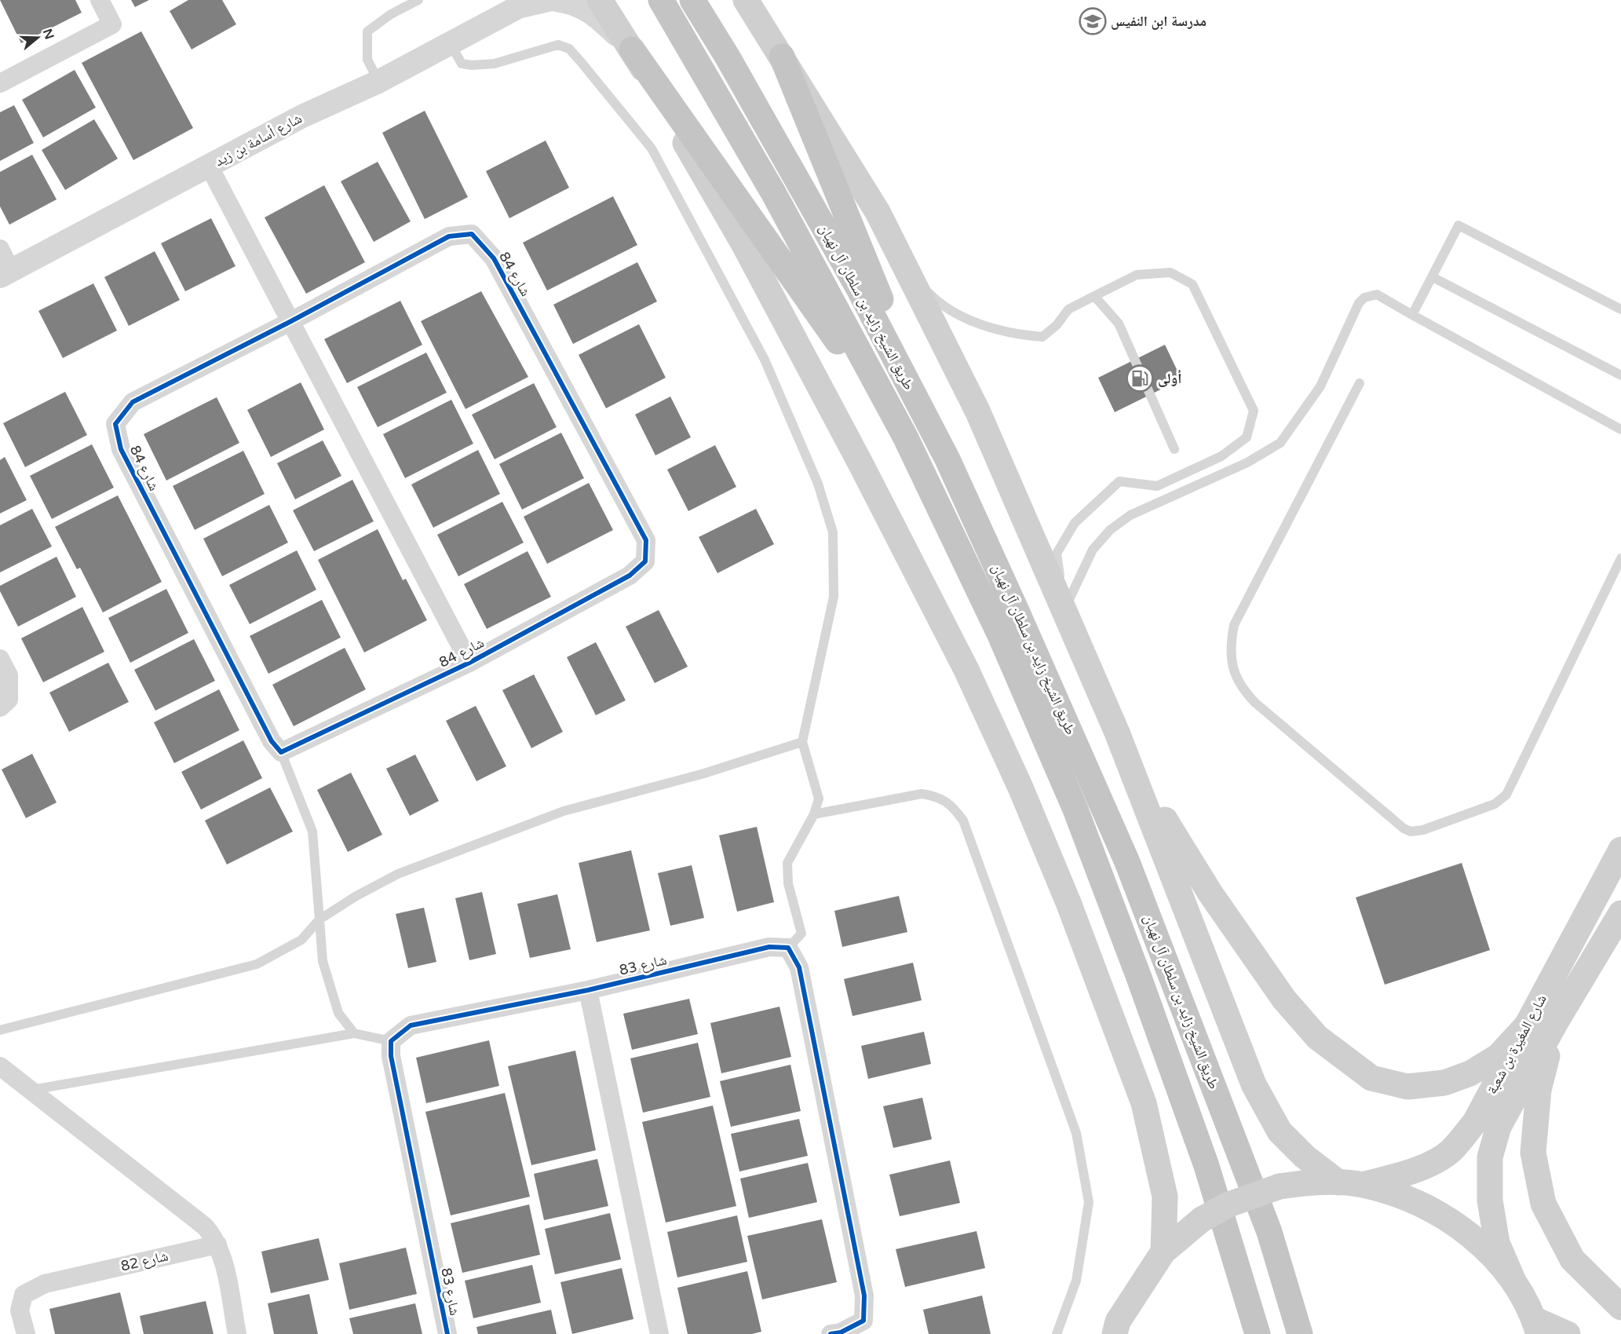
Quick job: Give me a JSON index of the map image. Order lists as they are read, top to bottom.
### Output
{
  "streets": {
    "highway": ["طريق الشيخ زايد بن سلطان آل نهيان"],
    "main road": ["شارع المغيرة بن شعبة"],
    "street": [
      "شارع أسامة بن زيد",
      "شارع 84",
      "شارع 83",
      "شارع 82"
    ]
  },
  "crossings": [
    ["شارع أسامة بن زيد", "شارع 84"]
  ],
  "places": {
    "school or university": ["مدرسة ابن النفيس"],
    "fuel station": ["أولى"]
  },
  "north": "right"
}
